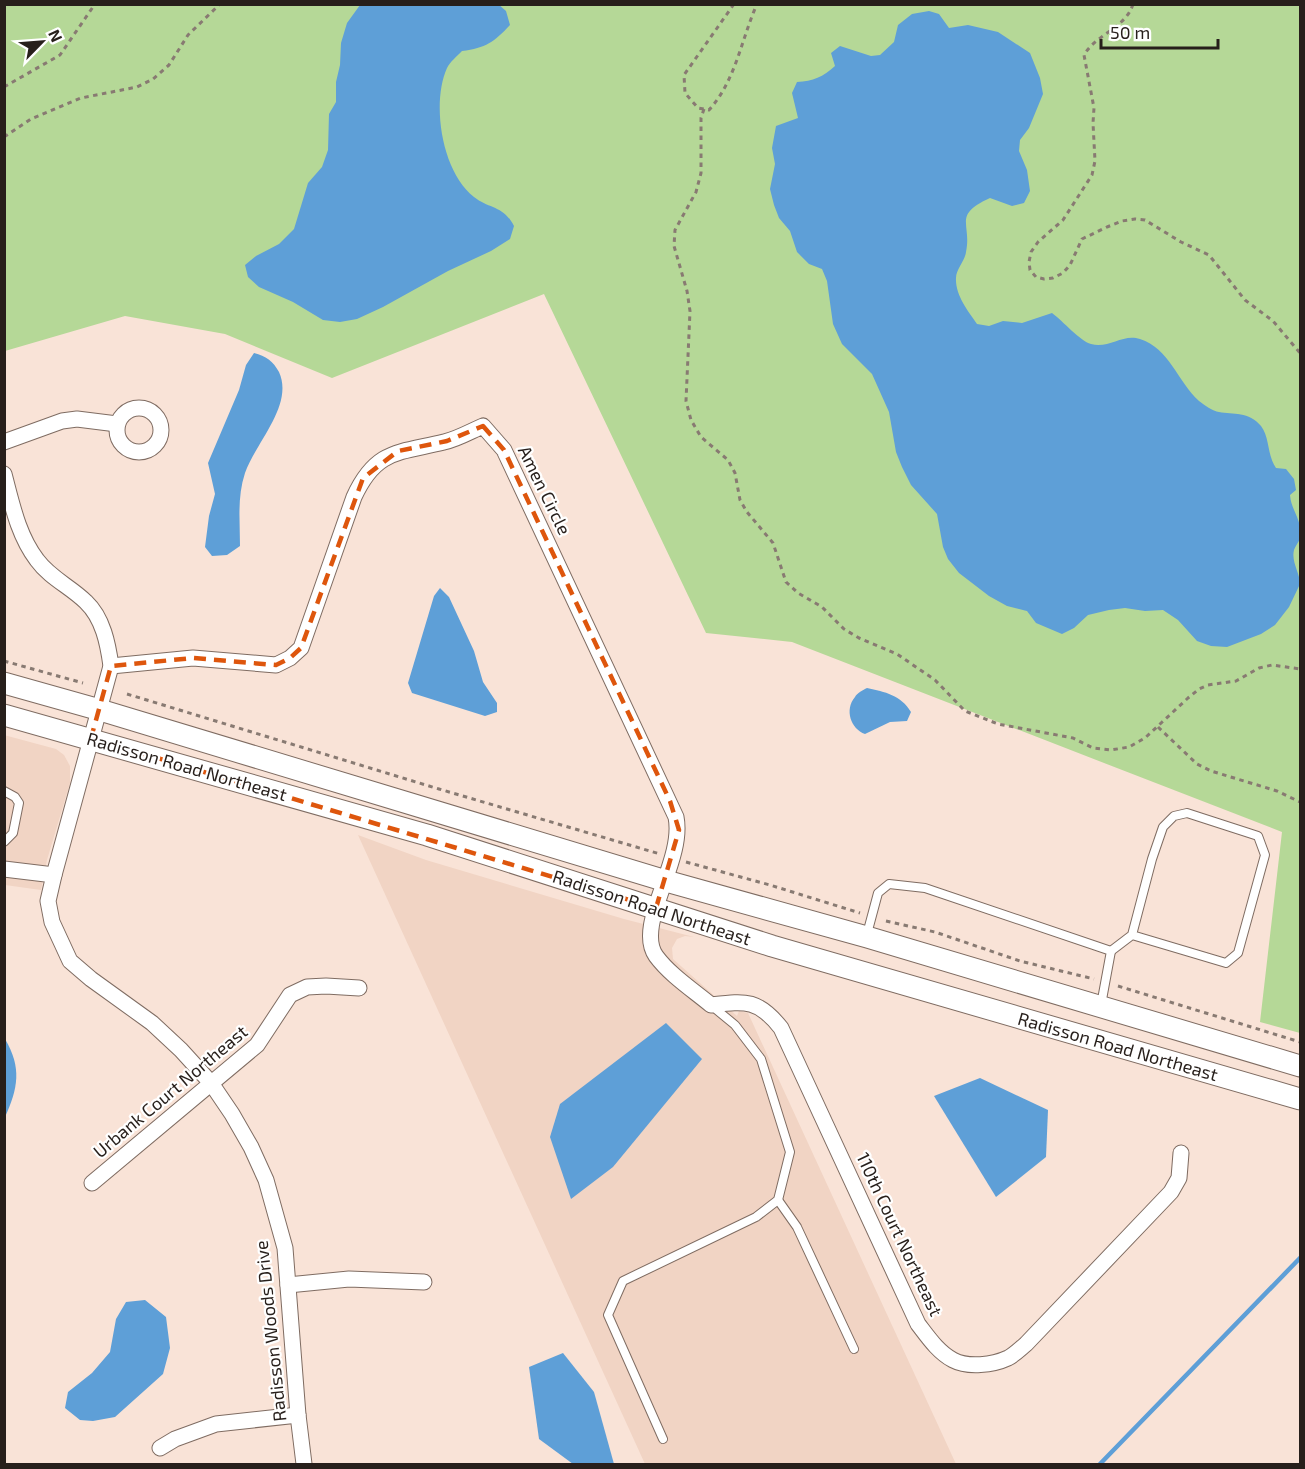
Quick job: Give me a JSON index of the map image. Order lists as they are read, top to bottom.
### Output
{
  "streets": {
    "main road": ["Radisson Road Northeast"],
    "street": [
      "Amen Circle",
      "Urbank Court Northeast",
      "110th Court Northeast",
      "Radisson Woods Drive"
    ]
  },
  "crossings": [
    ["Amen Circle", "Radisson Road Northeast"],
    ["Amen Circle", "Radisson Woods Drive"],
    ["Radisson Road Northeast", "Radisson Woods Drive"],
    ["Urbank Court Northeast", "Radisson Woods Drive"]
  ],
  "scale_bar": "50 m",
  "north": "top right"
}
